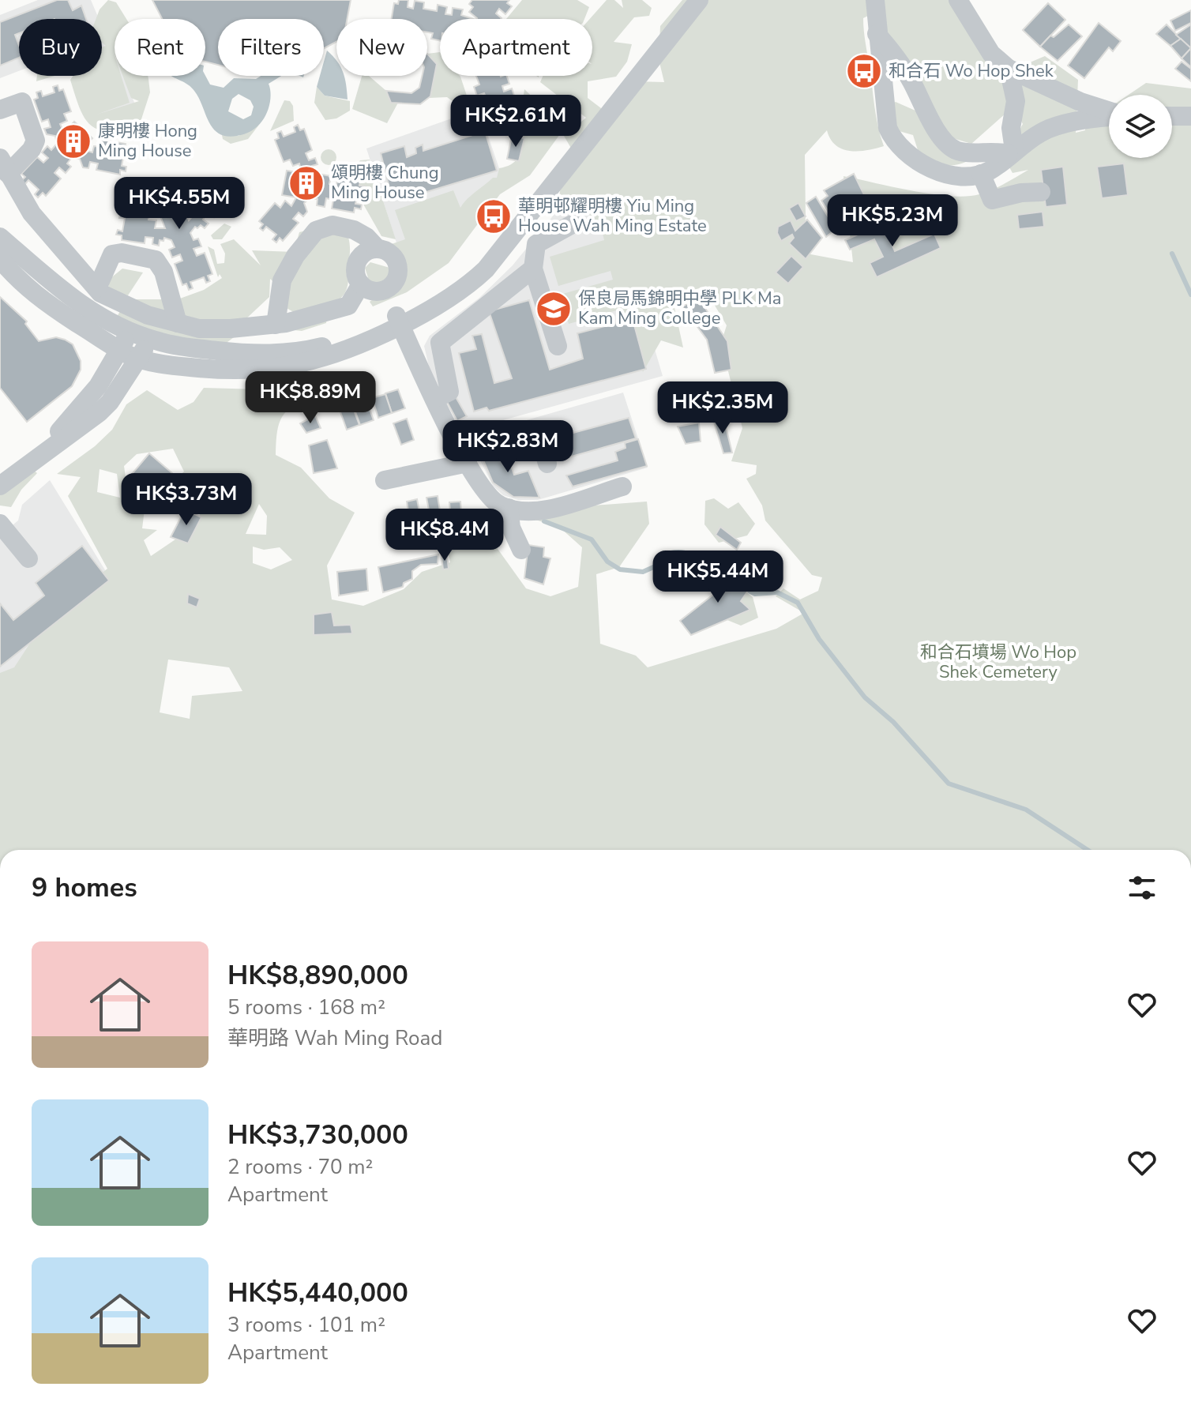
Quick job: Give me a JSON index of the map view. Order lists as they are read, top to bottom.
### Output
{
  "parks": ["和合石墳場 Wo Hop Shek Cemetery"],
  "places": {
    "bus stop": ["和合石 Wo Hop Shek", "華明邨耀明樓 Yiu Ming House Wah Ming Estate"],
    "building": ["康明樓 Hong Ming House", "頌明樓 Chung Ming House"],
    "school or university": ["保良局馬錦明中學 PLK Ma Kam Ming College"]
  },
  "page": {
    "chip": [
      "Buy",
      "Rent",
      "Filters",
      "New",
      "Apartment"
    ],
    "price": [
      "HK$2.61M",
      "HK$4.55M",
      "HK$5.23M",
      "HK$8.89M",
      "HK$2.35M",
      "HK$2.83M",
      "HK$3.73M",
      "HK$8.4M",
      "HK$5.44M"
    ],
    "heading": "9 homes",
    "list": [
      {
        "name": "HK$8,890,000",
        "note": "5 rooms · 168 m² · 華明路 Wah Ming Road"
      },
      {
        "name": "HK$3,730,000",
        "note": "2 rooms · 70 m² · Apartment"
      },
      {
        "name": "HK$5,440,000",
        "note": "3 rooms · 101 m² · Apartment"
      }
    ]
  }
}
